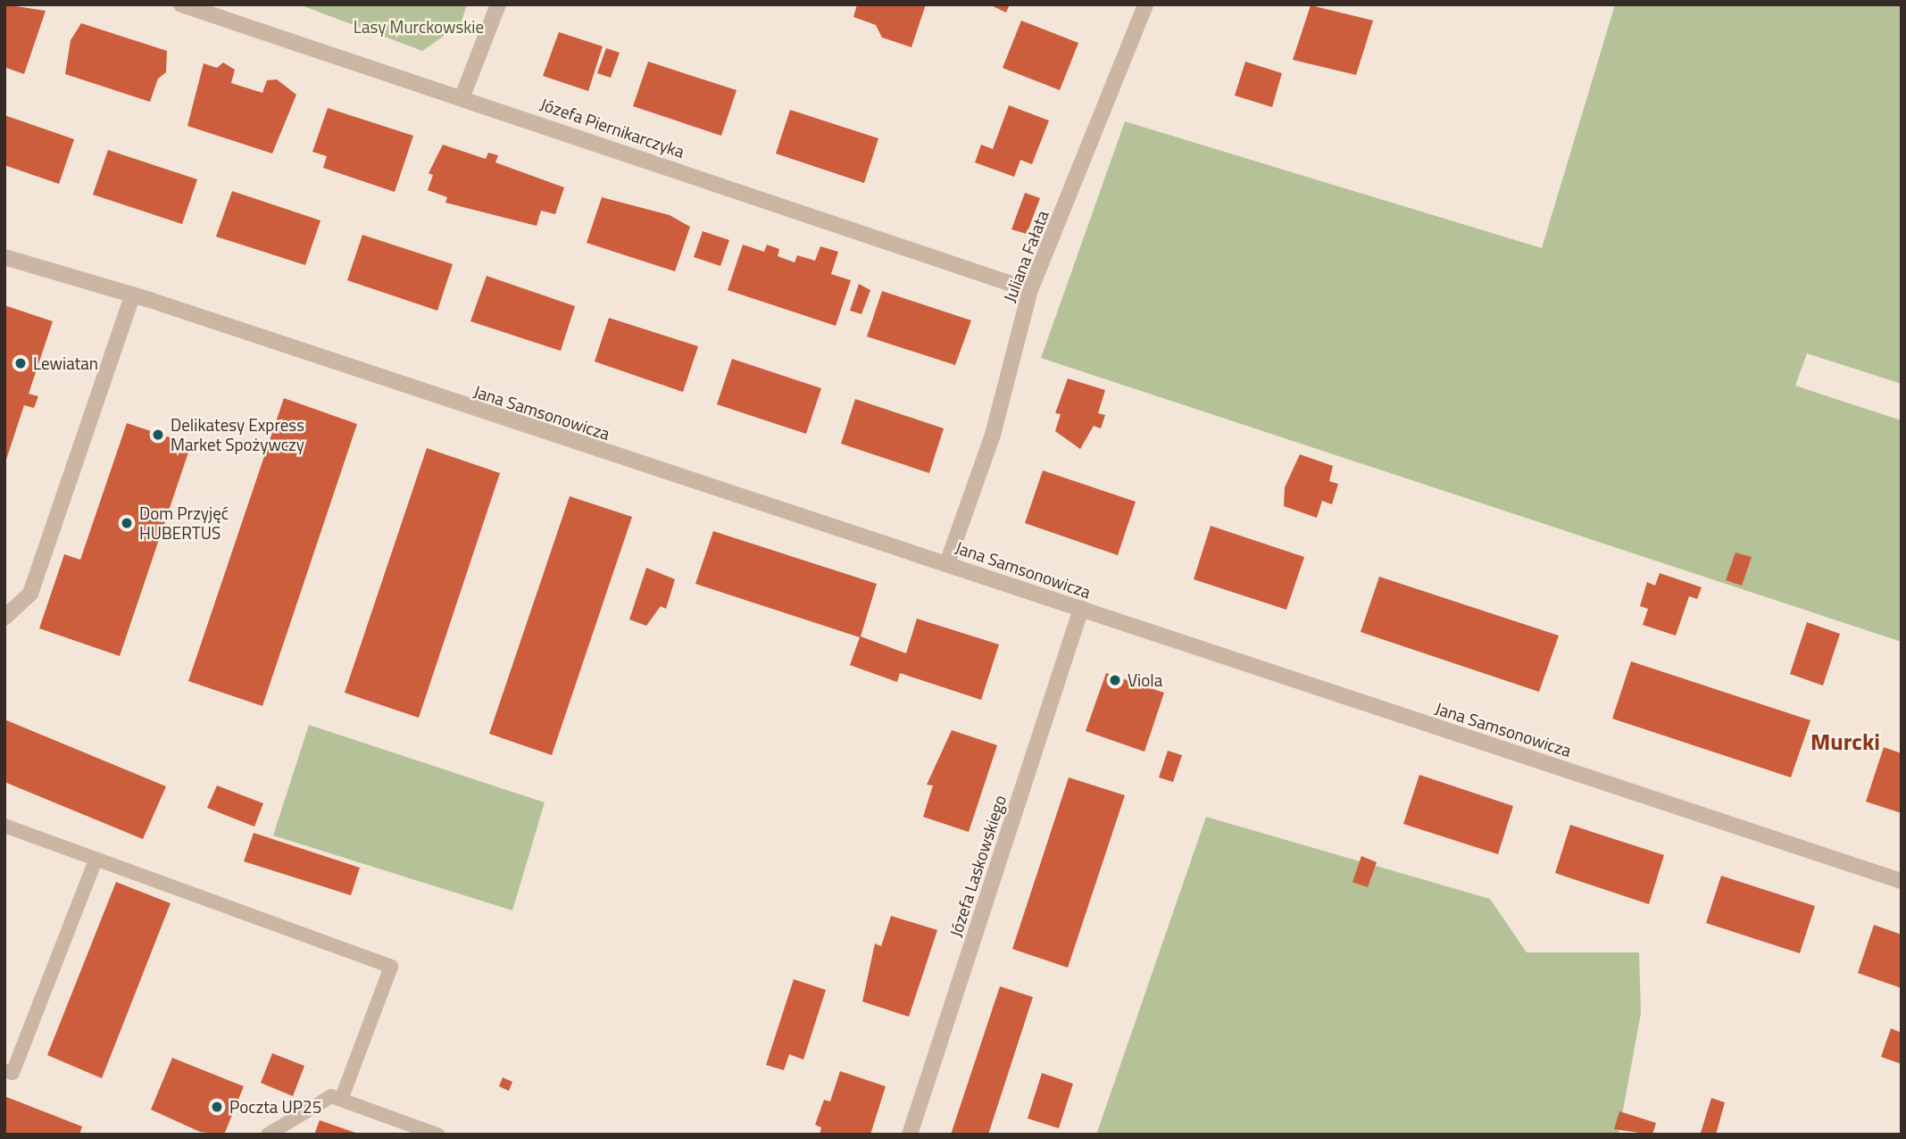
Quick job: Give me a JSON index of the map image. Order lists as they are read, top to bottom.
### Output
{
  "streets": {
    "street": [
      "Józefa Piernikarczyka",
      "Juliana Fałata",
      "Jana Samsonowicza",
      "Józefa Laskowskiego"
    ]
  },
  "crossings": [
    ["Józefa Piernikarczyka", "Juliana Fałata"],
    ["Juliana Fałata", "Jana Samsonowicza"],
    ["Jana Samsonowicza", "Józefa Laskowskiego"]
  ],
  "districts": ["Murcki"],
  "parks": ["Lasy Murckowskie"],
  "places": [
    "Lewiatan",
    "Delikatesy Express Market Spożywczy",
    "Dom Przyjęć HUBERTUS",
    "Viola",
    "Poczta UP25"
  ]
}
